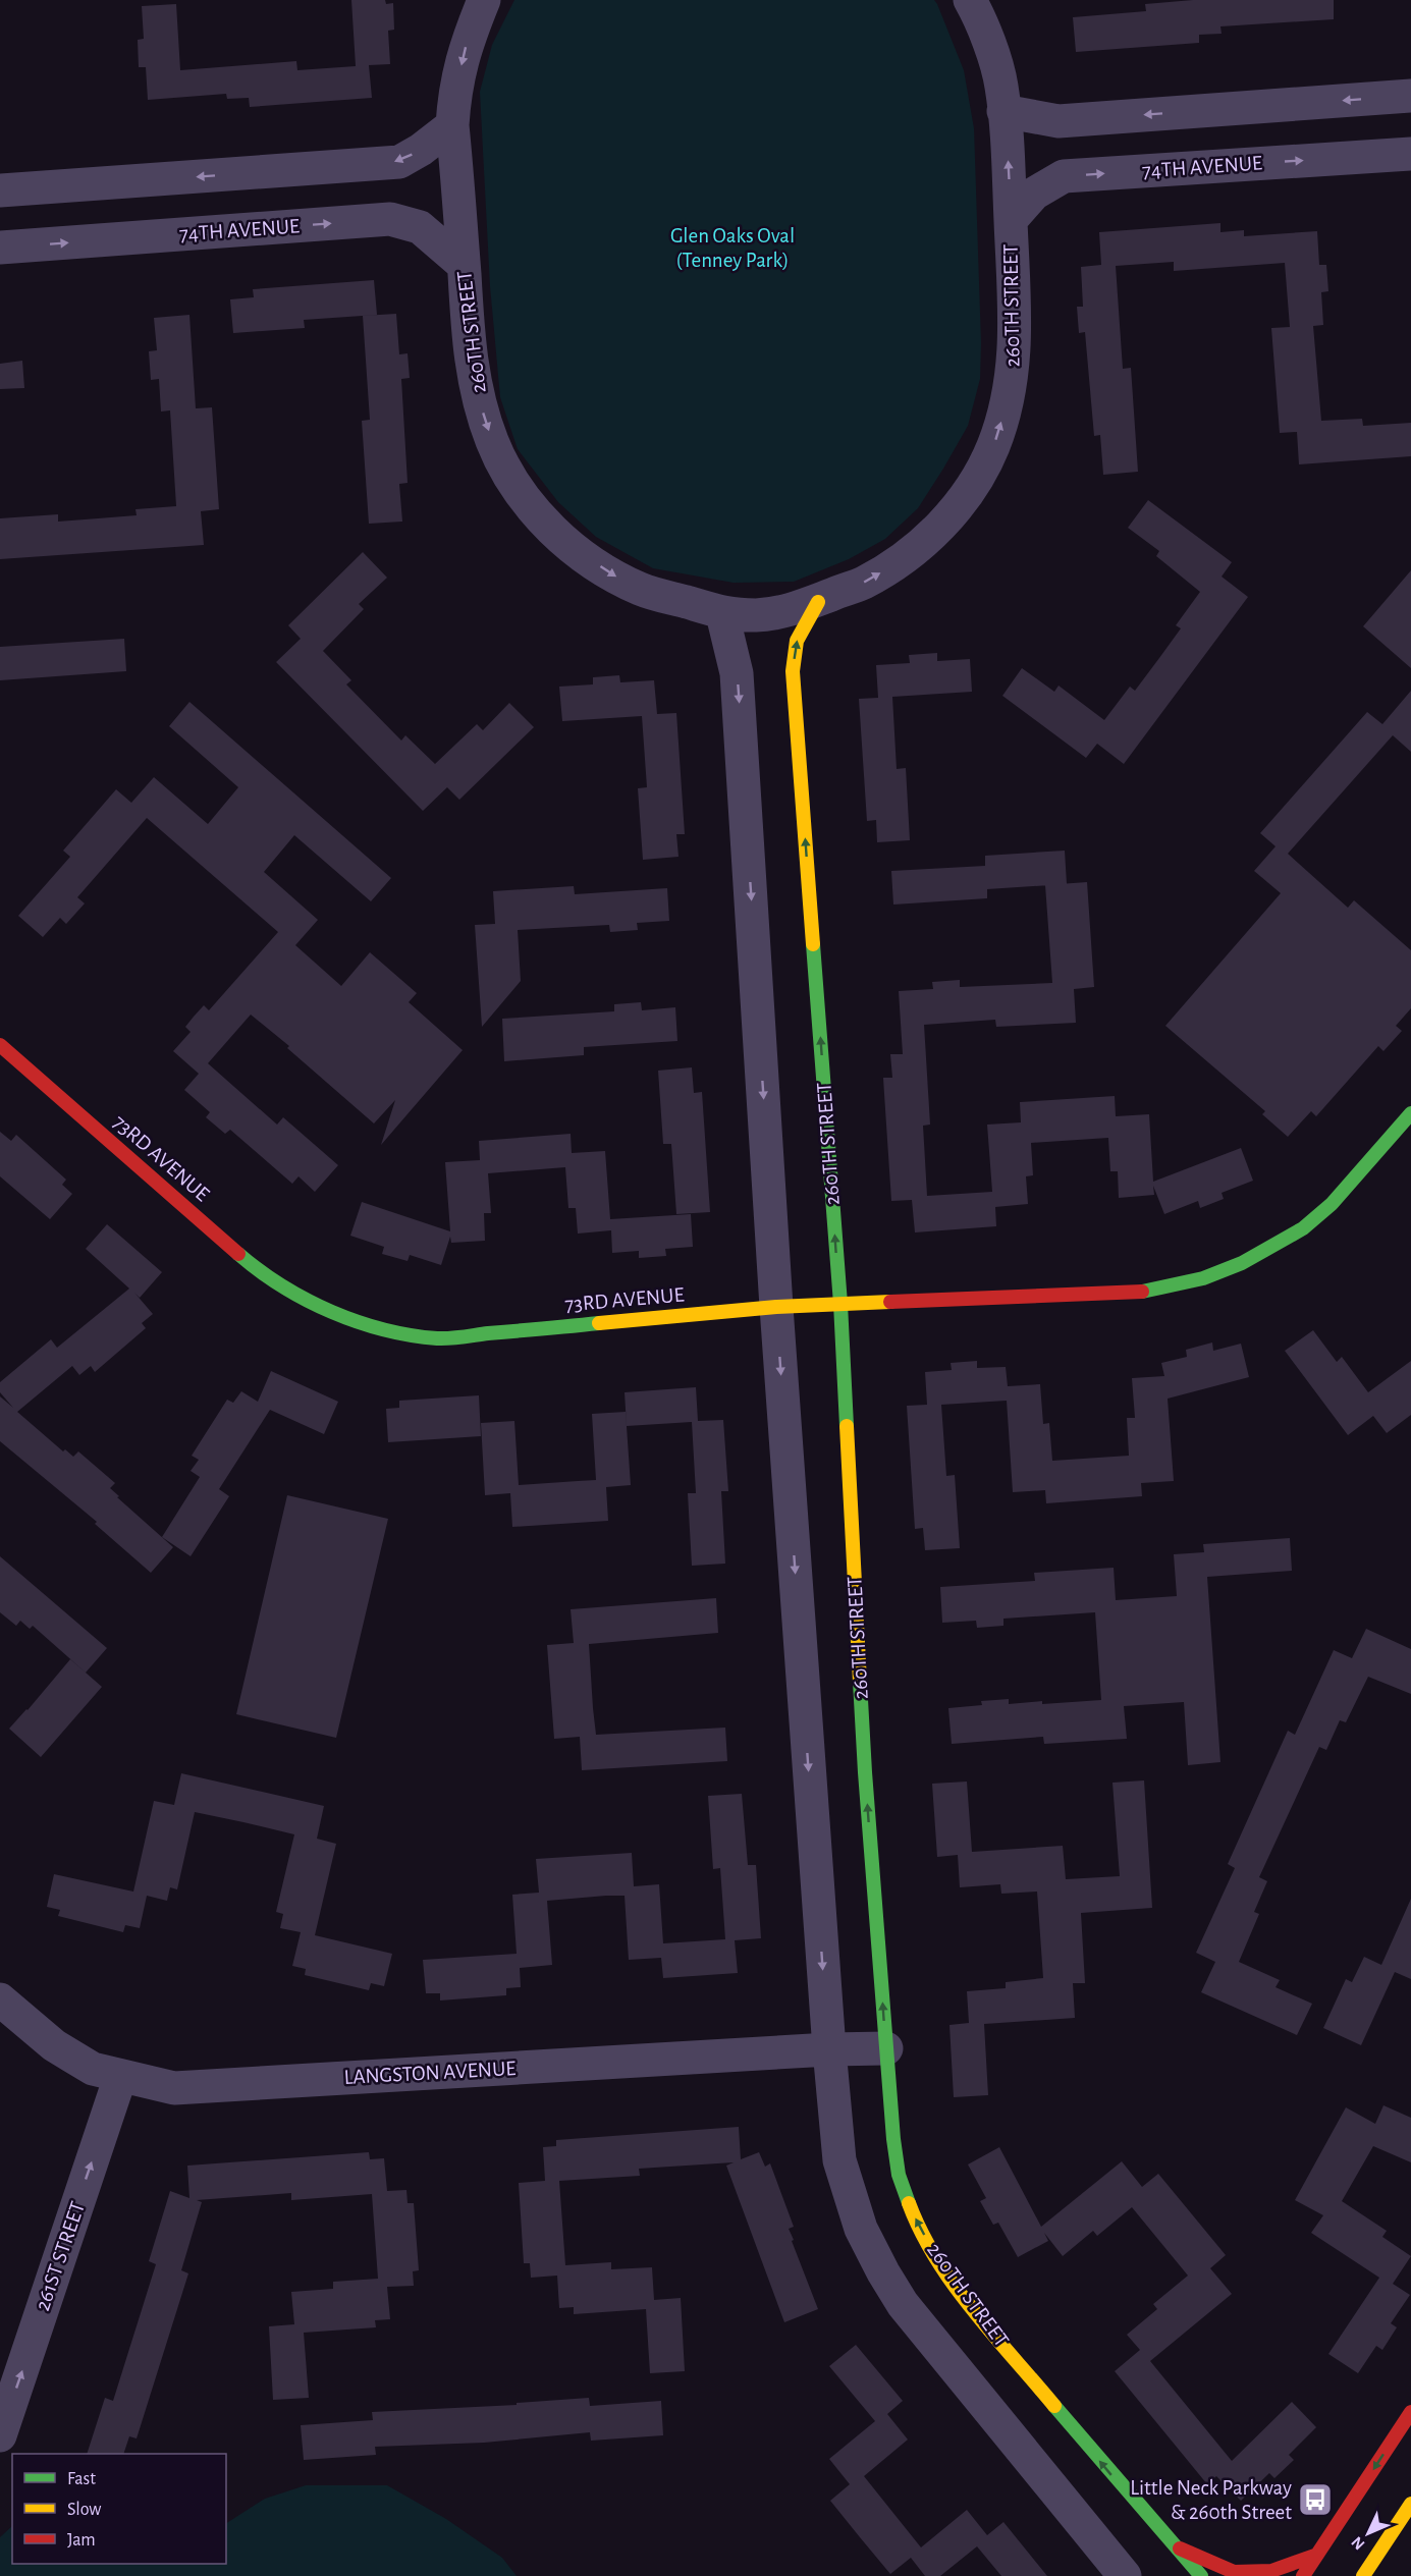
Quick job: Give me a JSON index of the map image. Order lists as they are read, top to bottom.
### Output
{
  "streets": {
    "street": [
      "74TH AVENUE",
      "260TH STREET",
      "73RD AVENUE",
      "LANGSTON AVENUE",
      "261ST STREET"
    ]
  },
  "crossings": [
    ["74TH AVENUE", "260TH STREET"],
    ["260TH STREET", "73RD AVENUE"],
    ["260TH STREET", "LANGSTON AVENUE"],
    ["LANGSTON AVENUE", "261ST STREET"]
  ],
  "one_way": ["261ST STREET"],
  "parks": ["Glen Oaks Oval (Tenney Park)"],
  "places": {
    "bus stop": ["Little Neck Parkway & 260th Street"]
  },
  "legend": ["Fast", "Slow", "Jam"],
  "north": "bottom left"
}
